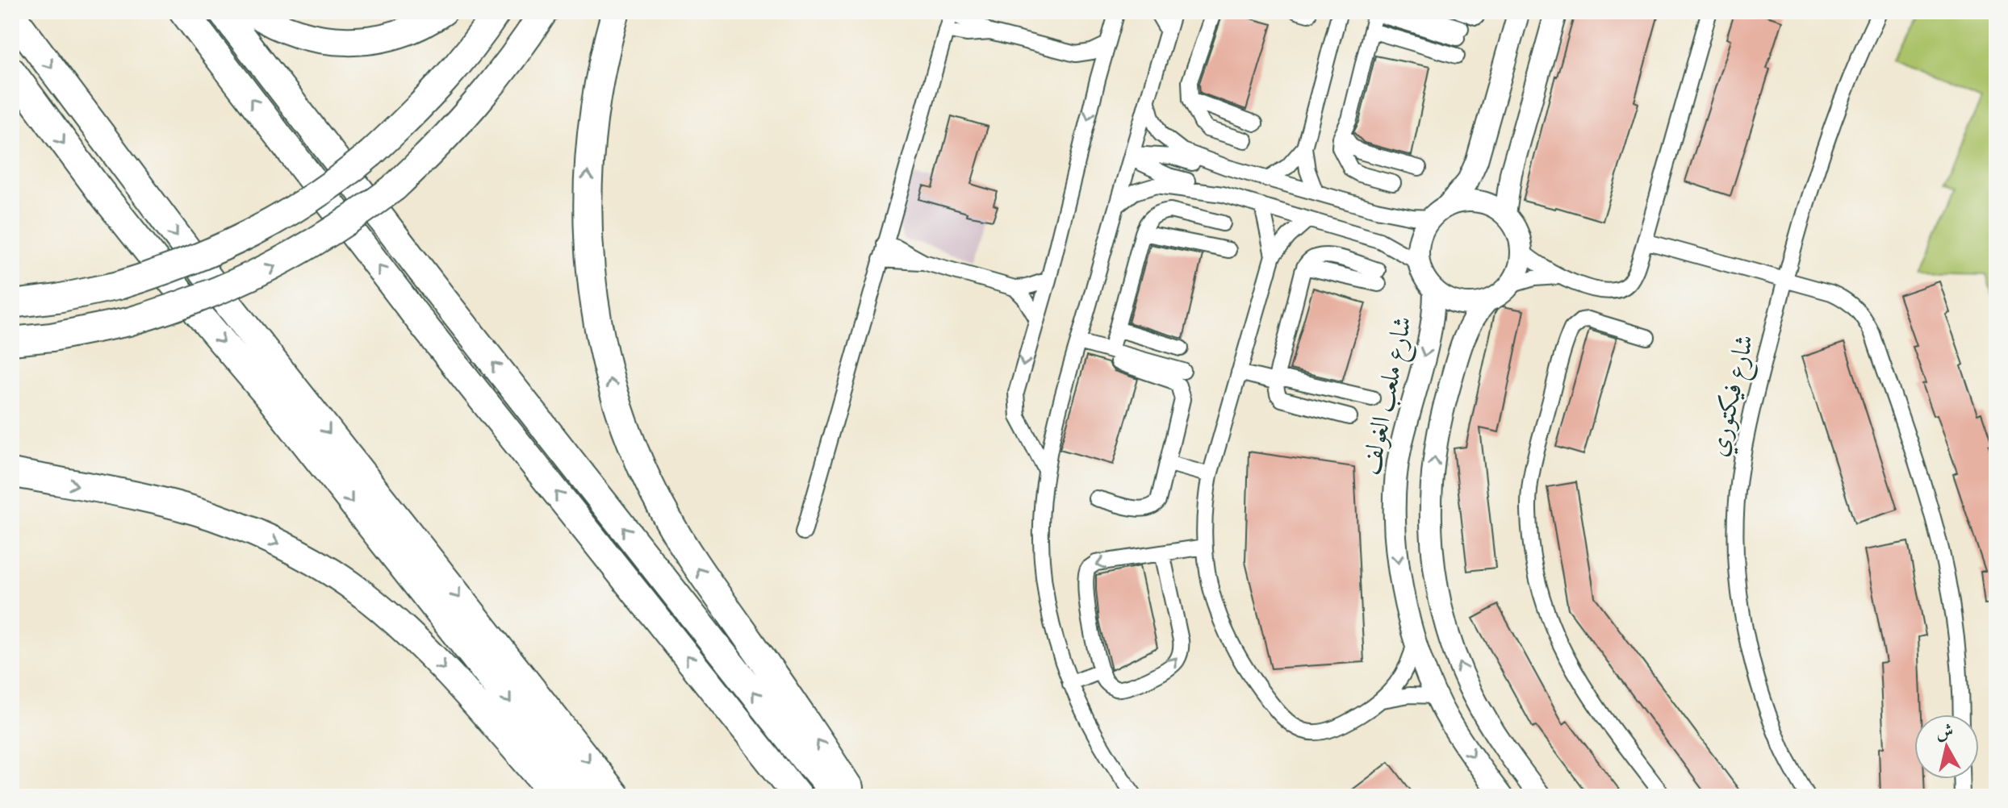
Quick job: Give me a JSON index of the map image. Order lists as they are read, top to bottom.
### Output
{
  "streets": {
    "street": ["شارع ملعب الغولف", "شارع فيكتوري"]
  },
  "north": "top"
}
